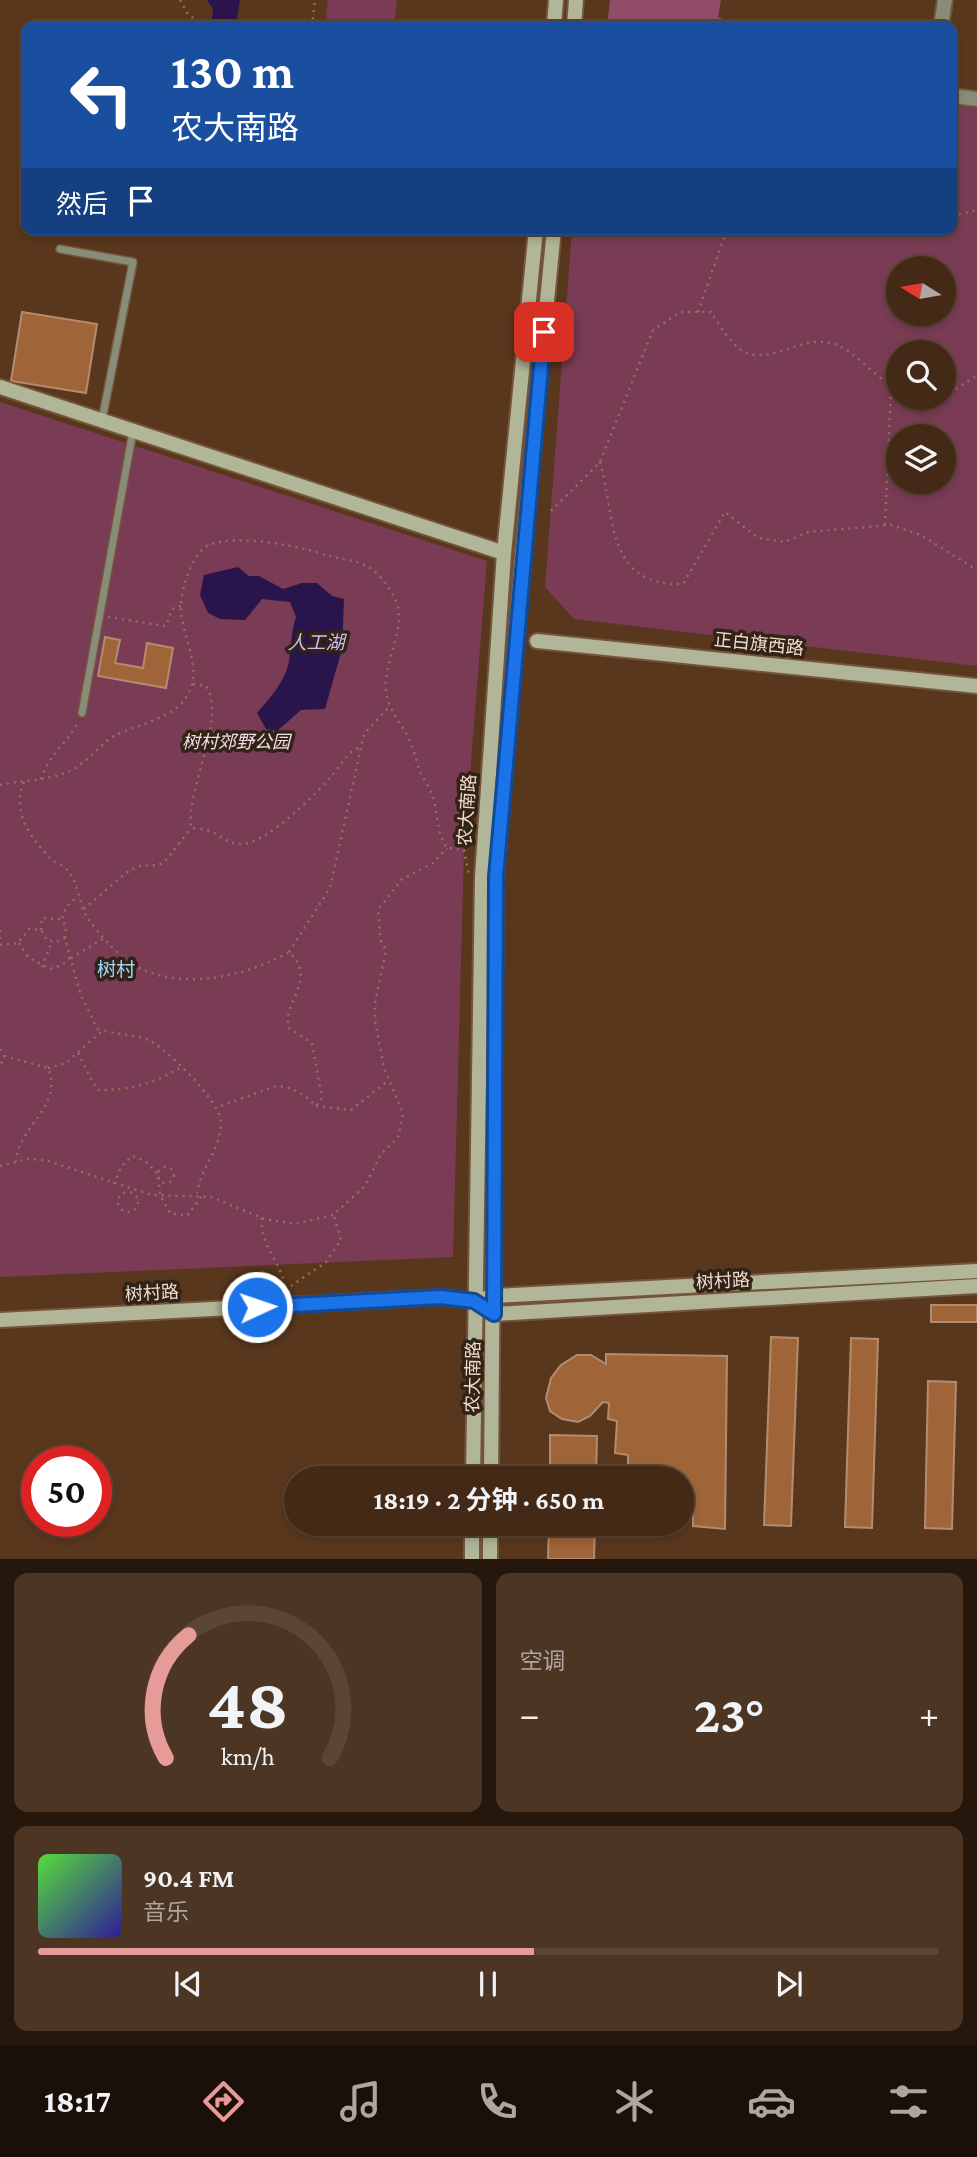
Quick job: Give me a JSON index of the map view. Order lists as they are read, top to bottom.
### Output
{
  "streets": {
    "main road": ["正白旗西路", "农大南路", "树村路"]
  },
  "crossings": [
    ["农大南路", "树村路"]
  ],
  "districts": ["树村"],
  "water": ["人工湖"],
  "parks": ["树村郊野公园"],
  "north": "left",
  "page": {
    "turn": ["130 m", "农大南路"],
    "then": "然后",
    "limit": "50",
    "trip": "18:19 · 2 分钟 · 650 m",
    "tile": "空调",
    "heat": ["−", "23°", "+"],
    "song": ["90.4 FM", "音乐"],
    "tabs": "18:17",
    "gauge": ["48", "km/h"]
  }
}
